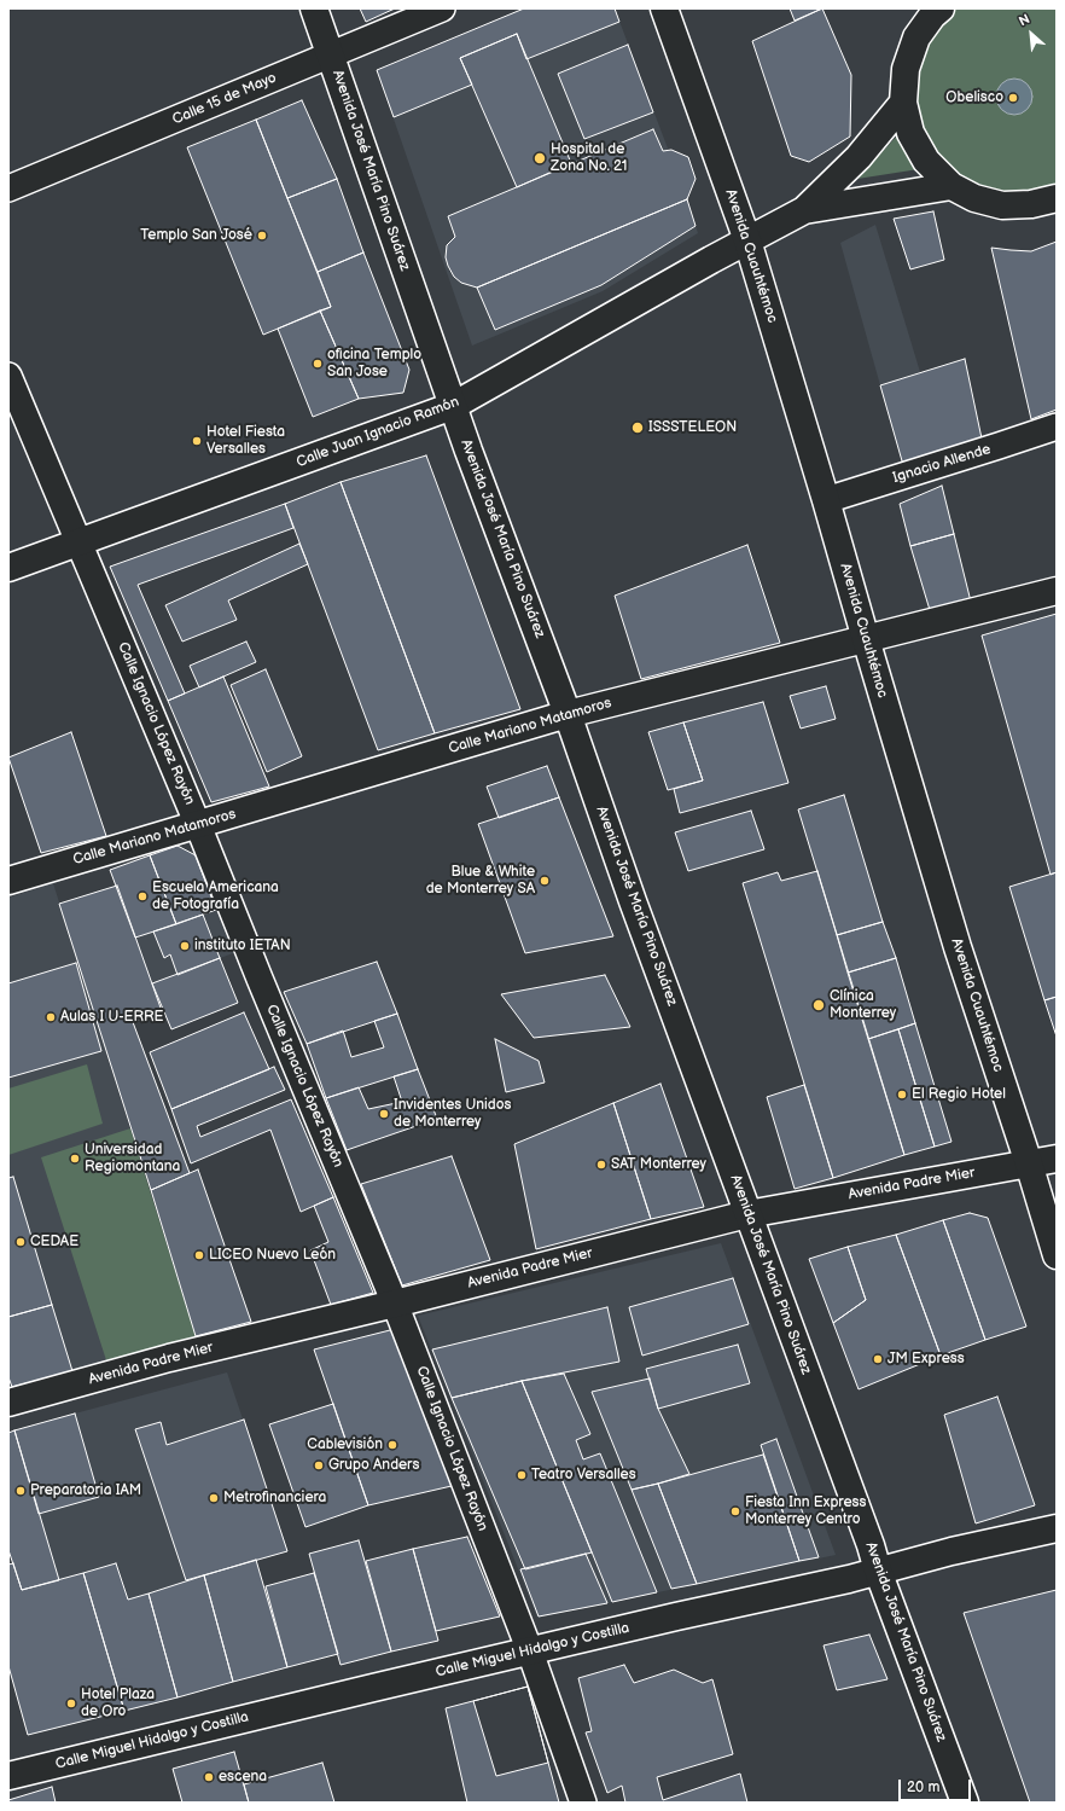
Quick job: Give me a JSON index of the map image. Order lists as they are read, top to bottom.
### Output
{
  "streets": {
    "main road": [
      "Avenida José María Pino Suárez",
      "Avenida Cuauhtémoc",
      "Calle Juan Ignacio Ramón",
      "Calle Mariano Matamoros",
      "Avenida Padre Mier",
      "Calle Miguel Hidalgo y Costilla"
    ],
    "street": ["Calle 15 de Mayo", "Ignacio Allende", "Calle Ignacio López Rayón"]
  },
  "crossings": [
    ["Calle 15 de Mayo", "Avenida José María Pino Suárez"],
    ["Avenida José María Pino Suárez", "Calle Juan Ignacio Ramón"],
    ["Avenida José María Pino Suárez", "Calle Mariano Matamoros"],
    ["Avenida José María Pino Suárez", "Avenida Padre Mier"],
    ["Avenida José María Pino Suárez", "Calle Miguel Hidalgo y Costilla"],
    ["Avenida Cuauhtémoc", "Calle Juan Ignacio Ramón"],
    ["Avenida Cuauhtémoc", "Ignacio Allende"],
    ["Avenida Cuauhtémoc", "Calle Mariano Matamoros"],
    ["Avenida Cuauhtémoc", "Avenida Padre Mier"],
    ["Calle Juan Ignacio Ramón", "Calle Ignacio López Rayón"],
    ["Calle Ignacio López Rayón", "Calle Mariano Matamoros"],
    ["Calle Ignacio López Rayón", "Avenida Padre Mier"],
    ["Calle Ignacio López Rayón", "Calle Miguel Hidalgo y Costilla"]
  ],
  "places": [
    "Obelisco",
    "Hospital de Zona No. 21",
    "Templo San José",
    "oficina Templo San Jose",
    "ISSSTELEON",
    "Hotel Fiesta Versalles",
    "Blue & White de Monterrey SA",
    "Escuela Americana de Fotografía",
    "instituto IETAN",
    "Clínica Monterrey",
    "Aulas I U-ERRE",
    "El Regio Hotel",
    "Invidentes Unidos de Monterrey",
    "Universidad Regiomontana",
    "SAT Monterrey",
    "CEDAE",
    "LICEO Nuevo León",
    "JM Express",
    "Cablevisión",
    "Grupo Anders",
    "Teatro Versalles",
    "Preparatoria IAM",
    "Metrofinanciera",
    "Fiesta Inn Express Monterrey Centro",
    "Hotel Plaza de Oro",
    "escena"
  ],
  "scale_bar": "20 m",
  "north": "top left"
}
